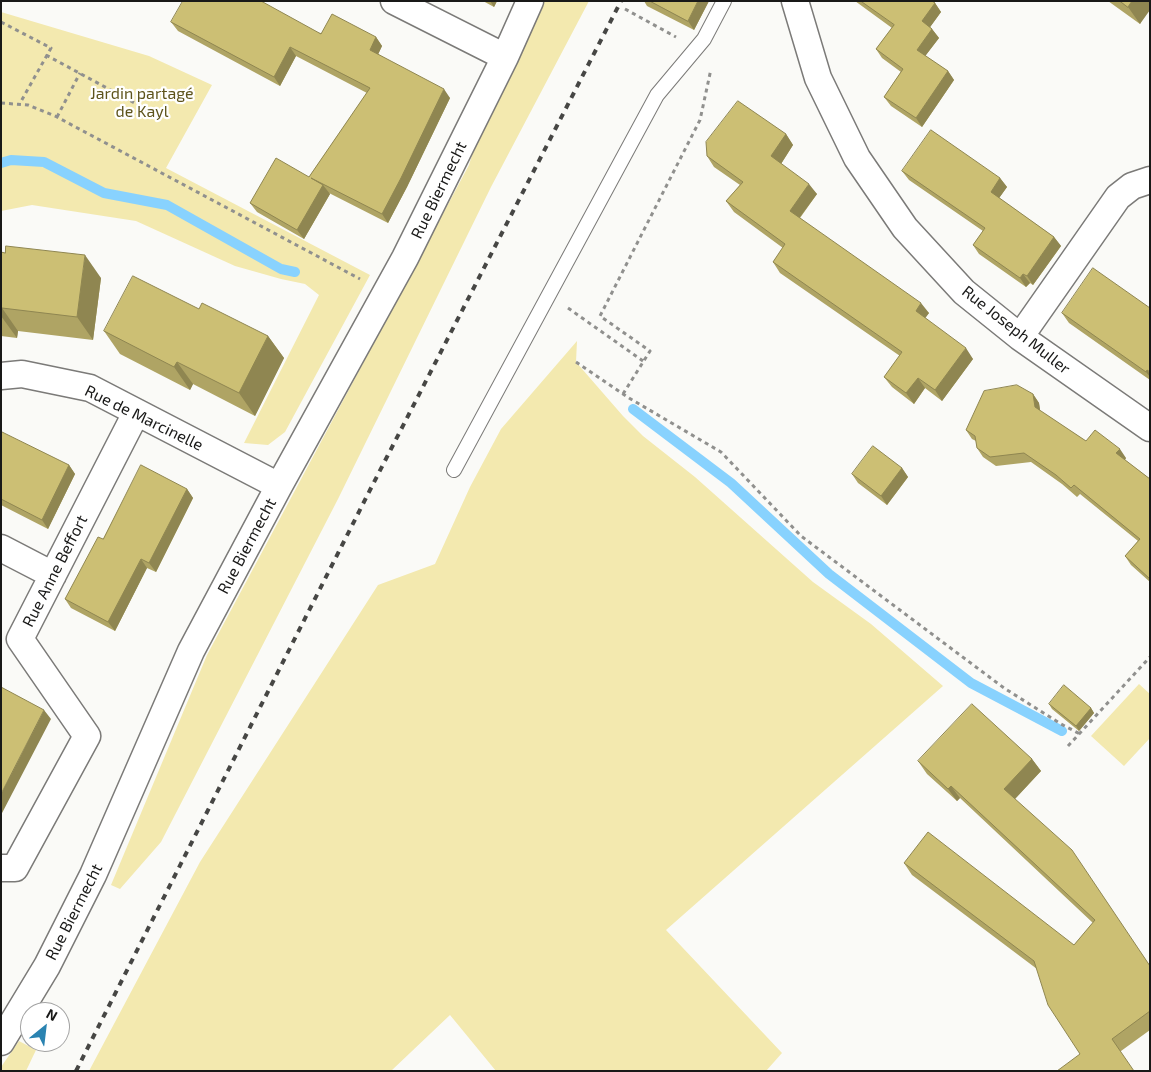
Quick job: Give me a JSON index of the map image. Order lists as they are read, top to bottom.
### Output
{
  "streets": {
    "street": [
      "Rue Biermecht",
      "Rue Joseph Muller",
      "Rue de Marcinelle",
      "Rue Anne Beffort"
    ]
  },
  "crossings": [
    ["Rue Biermecht", "Rue de Marcinelle"],
    ["Rue de Marcinelle", "Rue Anne Beffort"]
  ],
  "parks": ["Jardin partagé de Kayl"],
  "north": "top right"
}
